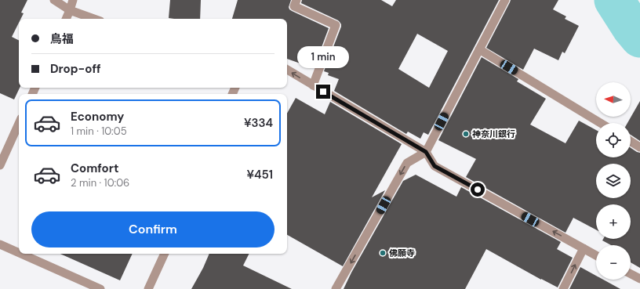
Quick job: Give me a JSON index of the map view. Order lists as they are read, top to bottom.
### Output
{
  "places": ["神奈川銀行", "佛願寺"],
  "north": "left",
  "page": {
    "banner": ["鳥福", "Drop-off"],
    "bubble": "1 min",
    "map_buttons": ["+", "−"],
    "list": [
      {
        "name": "Economy",
        "note": "1 min · 10:05",
        "value": "¥334"
      },
      {
        "name": "Comfort",
        "note": "2 min · 10:06",
        "value": "¥451"
      }
    ],
    "buttons": "Confirm"
  }
}
